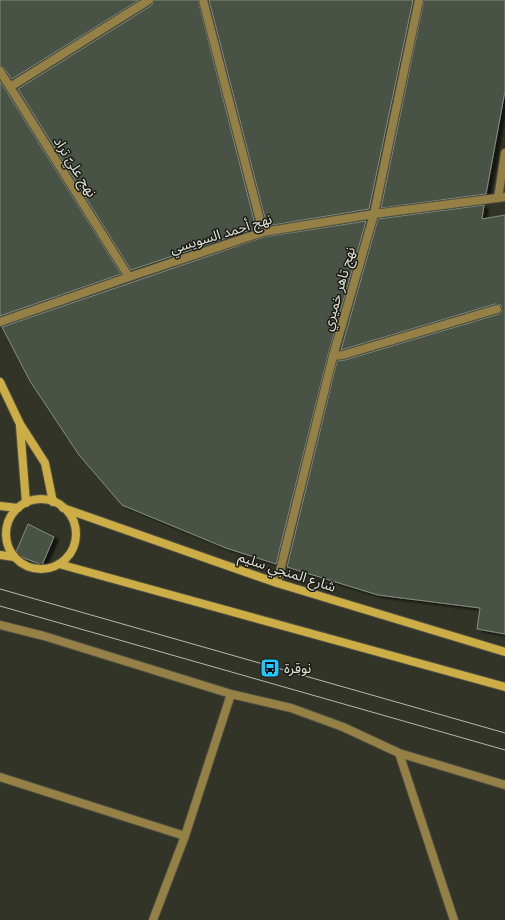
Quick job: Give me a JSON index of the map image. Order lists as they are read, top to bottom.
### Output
{
  "streets": {
    "main road": ["شارع المنجي سليم"],
    "street": ["نهج عليّ تراد", "نهج أحمد السويسي", "نهج تاهر خميري"]
  },
  "crossings": [
    ["نهج عليّ تراد", "نهج أحمد السويسي"],
    ["نهج أحمد السويسي", "نهج تاهر خميري"],
    ["نهج تاهر خميري", "شارع المنجي سليم"]
  ],
  "places": {
    "bus stop": ["نوقرة"]
  }
}
